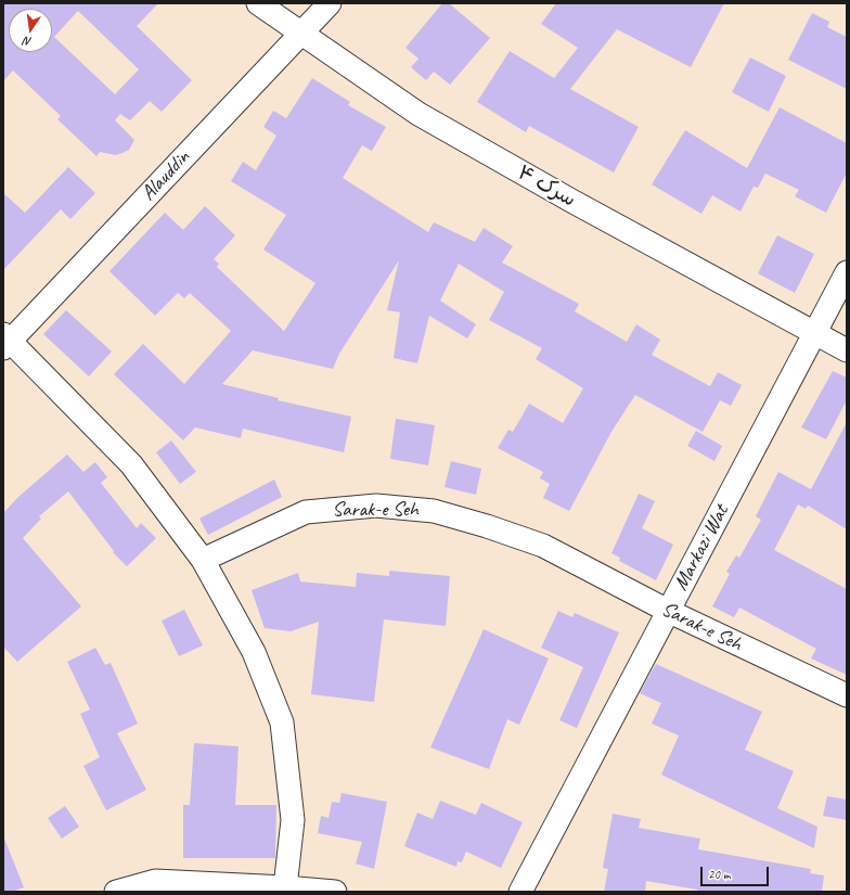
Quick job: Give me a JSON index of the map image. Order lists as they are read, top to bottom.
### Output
{
  "streets": {
    "street": [
      "Alauddin",
      "سرک ۴",
      "Sarak-e Seh",
      "Markazi Wat"
    ]
  },
  "crossings": [
    ["Alauddin", "سرک ۴"],
    ["سرک ۴", "Markazi Wat"],
    ["Sarak-e Seh", "Markazi Wat"]
  ],
  "scale_bar": "20 m",
  "north": "bottom"
}
